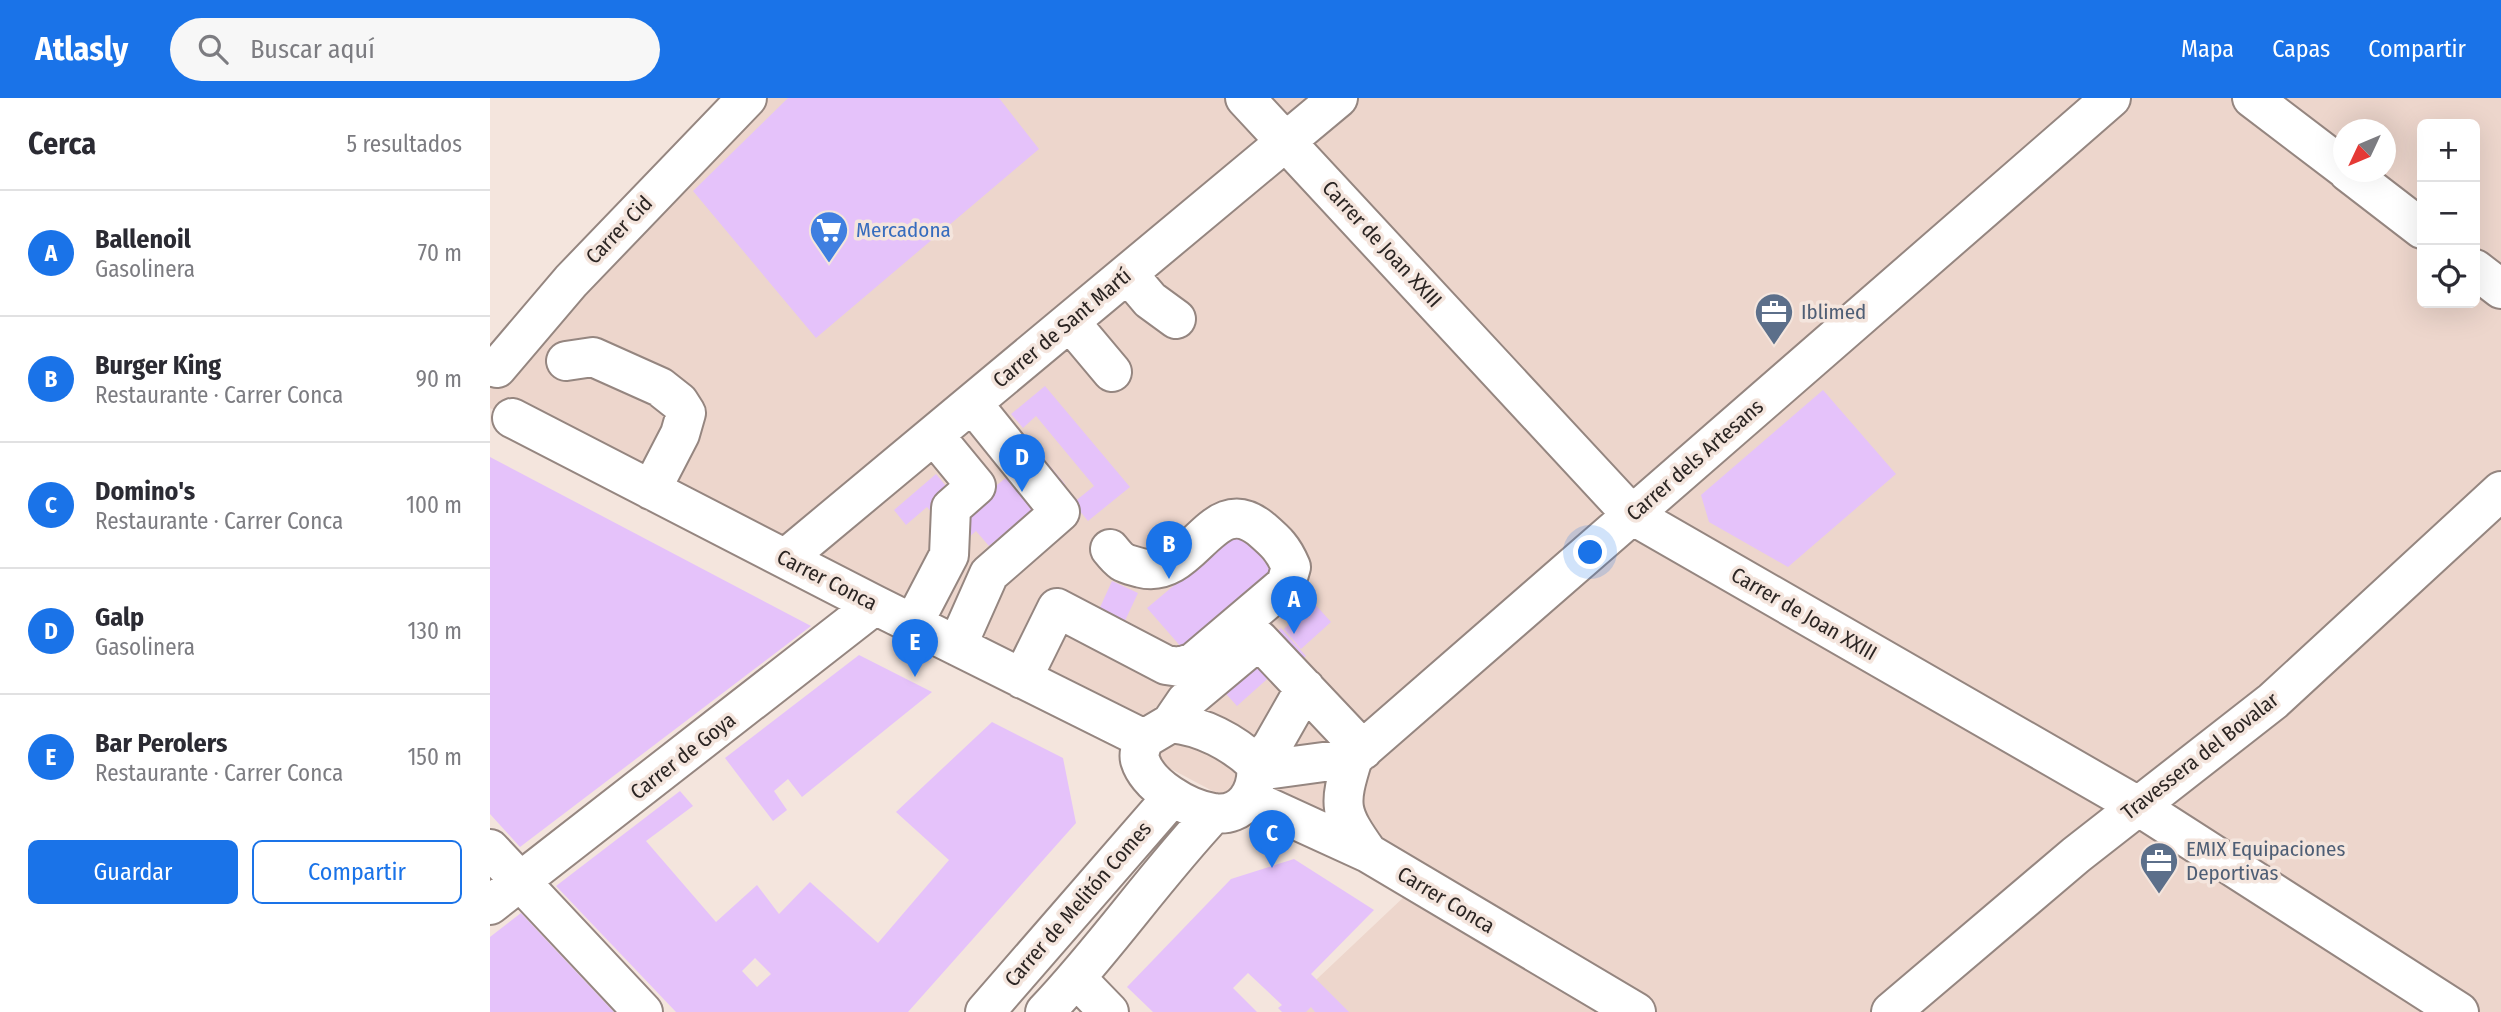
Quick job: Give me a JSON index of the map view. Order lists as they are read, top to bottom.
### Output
{
  "streets": {
    "street": [
      "Carrer Cid",
      "Carrer de Joan XXIII",
      "Carrer de Sant Martí",
      "Carrer dels Artesans",
      "Carrer Conca",
      "Carrer de Goya",
      "Travessera del Bovalar",
      "Carrer de Melitón Comes"
    ]
  },
  "crossings": [
    ["Carrer de Joan XXIII", "Carrer de Sant Martí"],
    ["Carrer de Joan XXIII", "Carrer dels Artesans"],
    ["Carrer de Joan XXIII", "Travessera del Bovalar"],
    ["Carrer de Sant Martí", "Carrer Conca"],
    ["Carrer Conca", "Carrer de Goya"],
    ["Carrer Conca", "Carrer de Melitón Comes"]
  ],
  "places": {
    "supermarket": ["Mercadona"],
    "office": ["Iblimed", "EMIX Equipaciones Deportivas"]
  },
  "north": "bottom left",
  "page": {
    "header": "Atlasly",
    "search": "Buscar aquí",
    "nav": ["Mapa", "Capas", "Compartir"],
    "heading": ["Cerca", "5 resultados"],
    "map_buttons": ["+", "−"],
    "list": [
      {
        "mark": "A",
        "name": "Ballenoil",
        "note": "Gasolinera",
        "value": "70 m"
      },
      {
        "mark": "B",
        "name": "Burger King",
        "note": "Restaurante · Carrer Conca",
        "value": "90 m"
      },
      {
        "mark": "C",
        "name": "Domino's",
        "note": "Restaurante · Carrer Conca",
        "value": "100 m"
      },
      {
        "mark": "D",
        "name": "Galp",
        "note": "Gasolinera",
        "value": "130 m"
      },
      {
        "mark": "E",
        "name": "Bar Perolers",
        "note": "Restaurante · Carrer Conca",
        "value": "150 m"
      }
    ],
    "pins": [
      "D",
      "B",
      "A",
      "E",
      "C"
    ],
    "buttons": ["Guardar", "Compartir"]
  }
}
